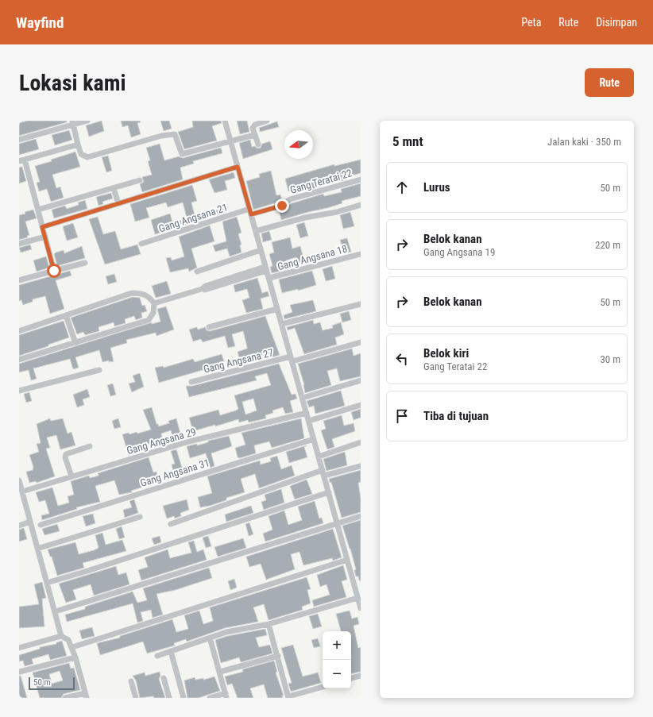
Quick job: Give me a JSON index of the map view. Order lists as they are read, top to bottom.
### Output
{
  "streets": {
    "street": [
      "Gang Teratai 22",
      "Gang Angsana 21",
      "Gang Angsana 18",
      "Gang Angsana 27",
      "Gang Angsana 29",
      "Gang Angsana 31"
    ]
  },
  "crossings": [
    ["Gang Teratai 22", "Gang Angsana 21"]
  ],
  "scale_bar": "50 m",
  "north": "left",
  "page": {
    "header": "Wayfind",
    "nav": ["Peta", "Rute", "Disimpan"],
    "buttons": "Rute",
    "title": "Lokasi kami",
    "heading": ["5 mnt", "Jalan kaki · 350 m"],
    "list": [
      ["Lurus", "50 m"],
      ["Belok kanan", "Gang Angsana 19", "220 m"],
      ["Belok kanan", "50 m"],
      ["Belok kiri", "Gang Teratai 22", "30 m"],
      "Tiba di tujuan"
    ],
    "map_buttons": ["+", "−"],
    "scale": "50 m"
  }
}
